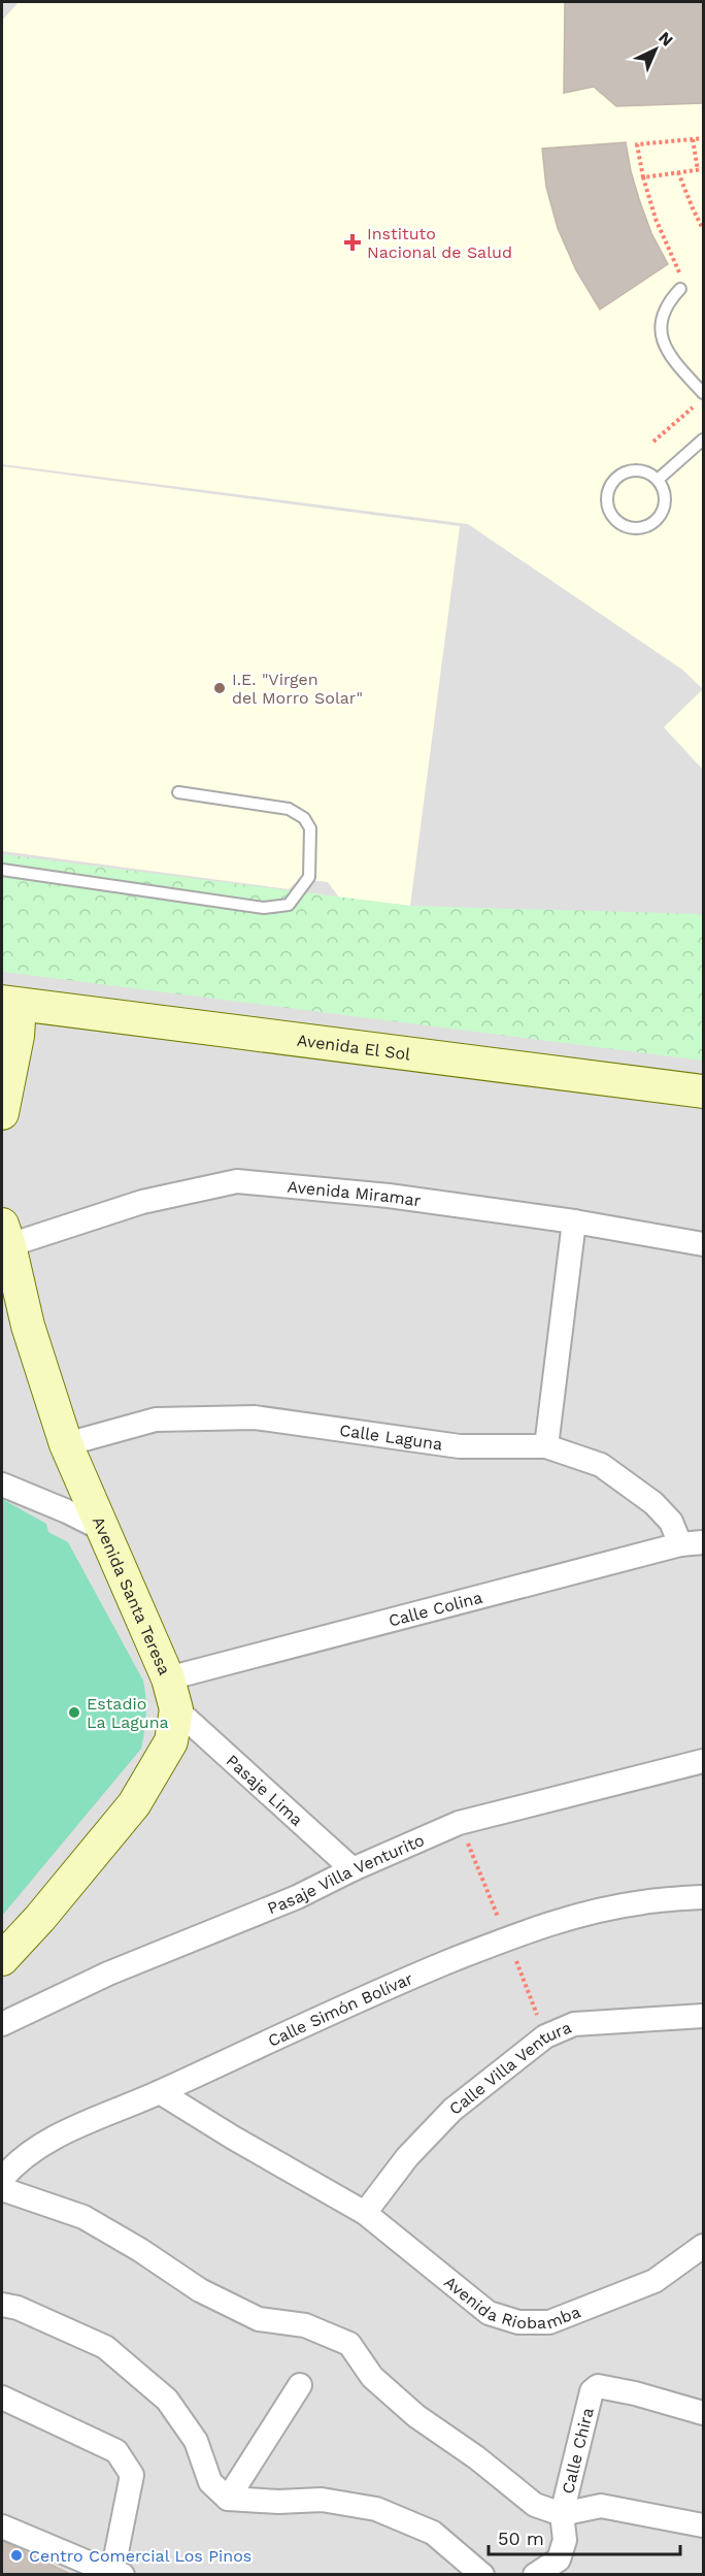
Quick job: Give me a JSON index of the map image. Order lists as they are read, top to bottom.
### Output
{
  "streets": {
    "street": [
      "Avenida El Sol",
      "Avenida Miramar",
      "Calle Laguna",
      "Avenida Santa Teresa",
      "Calle Colina",
      "Pasaje Lima",
      "Pasaje Villa Venturito",
      "Calle Simón Bolívar",
      "Calle Villa Ventura",
      "Avenida Riobamba",
      "Calle Chira"
    ]
  },
  "crossings": [
    ["Avenida Miramar", "Avenida Santa Teresa"],
    ["Calle Laguna", "Avenida Santa Teresa"],
    ["Calle Laguna", "Calle Colina"],
    ["Avenida Santa Teresa", "Calle Colina"],
    ["Avenida Santa Teresa", "Pasaje Lima"],
    ["Pasaje Lima", "Pasaje Villa Venturito"],
    ["Calle Simón Bolívar", "Avenida Riobamba"],
    ["Calle Villa Ventura", "Avenida Riobamba"]
  ],
  "places": {
    "health": ["Instituto Nacional de Salud"],
    "other": ["I.E. \"Virgen del Morro Solar\"", "Estadio La Laguna", "Centro Comercial Los Pinos"]
  },
  "scale_bar": "50 m",
  "north": "top right"
}
